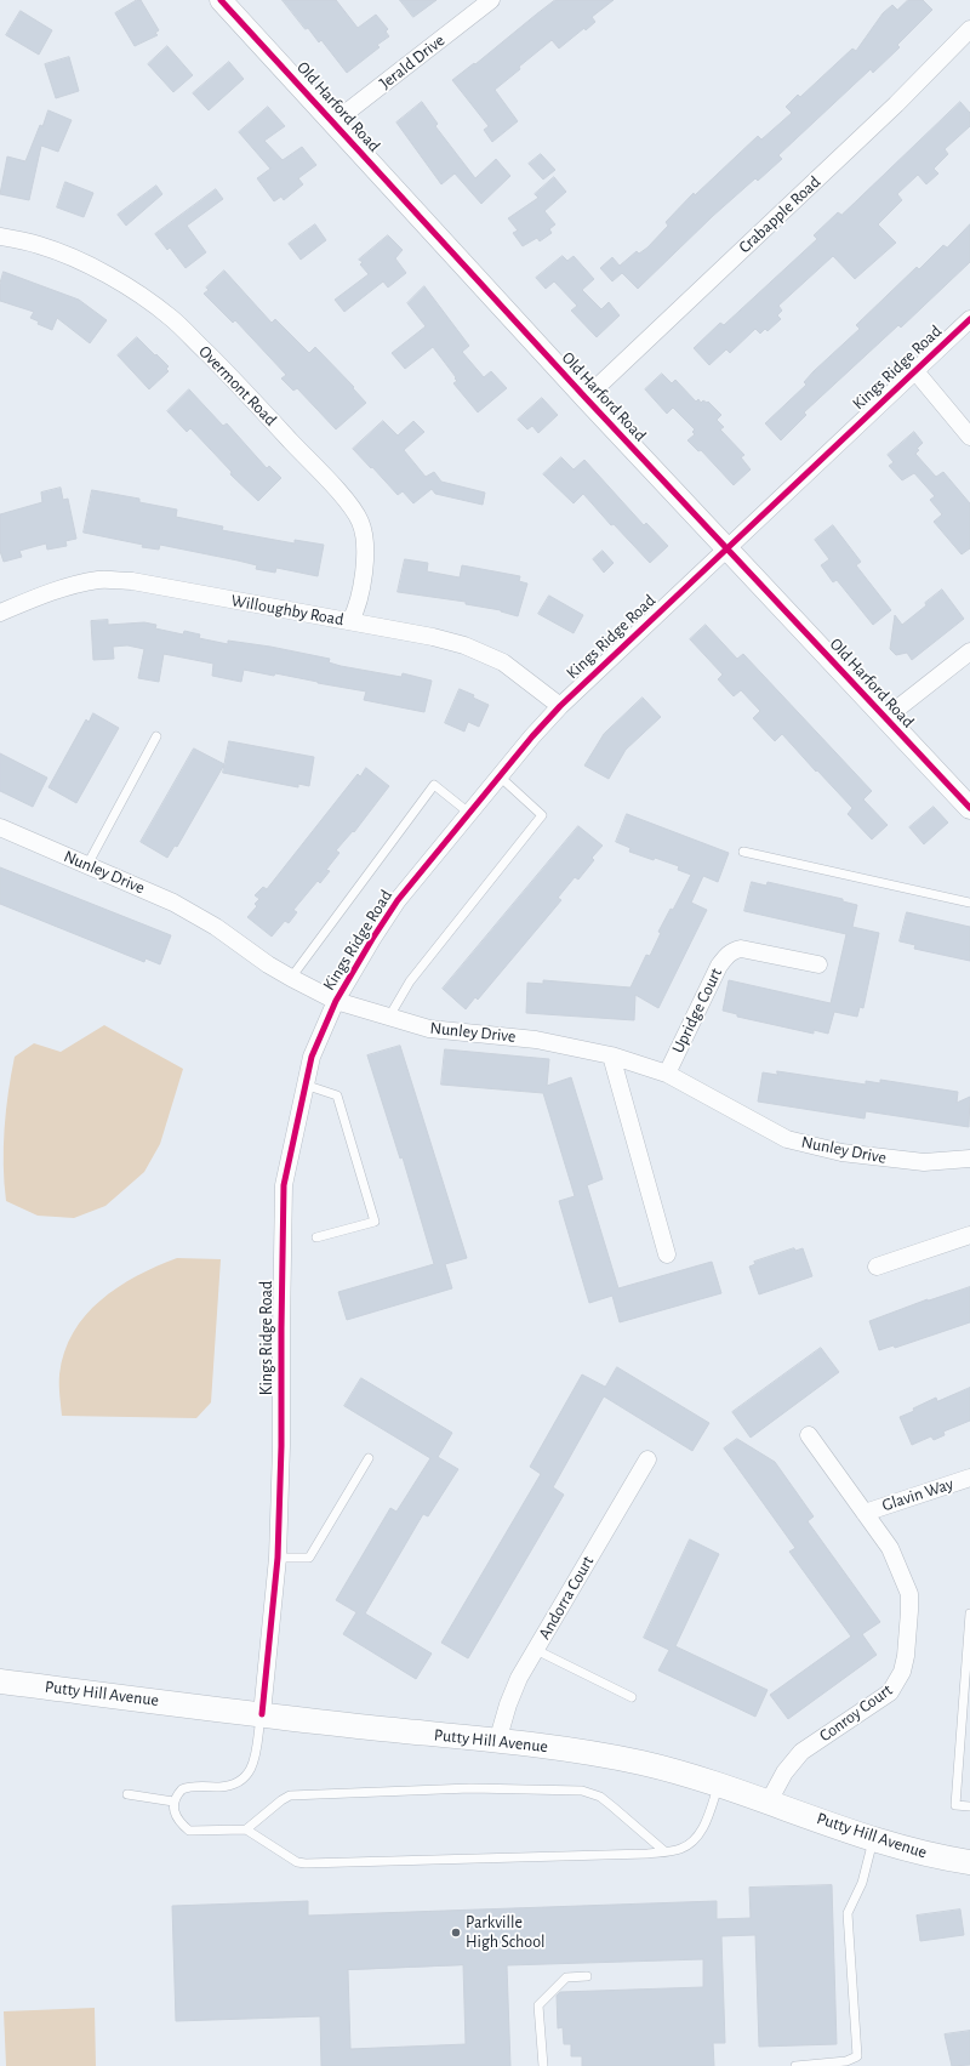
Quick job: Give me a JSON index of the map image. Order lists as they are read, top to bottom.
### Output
{
  "streets": {
    "main road": ["Putty Hill Avenue"],
    "street": [
      "Jerald Drive",
      "Old Harford Road",
      "Crabapple Road",
      "Kings Ridge Road",
      "Overmont Road",
      "Willoughby Road",
      "Nunley Drive",
      "Upridge Court",
      "Glavin Way",
      "Andorra Court",
      "Conroy Court"
    ]
  },
  "crossings": [
    ["Jerald Drive", "Old Harford Road"],
    ["Old Harford Road", "Crabapple Road"],
    ["Old Harford Road", "Kings Ridge Road"],
    ["Kings Ridge Road", "Willoughby Road"],
    ["Kings Ridge Road", "Nunley Drive"],
    ["Kings Ridge Road", "Putty Hill Avenue"],
    ["Overmont Road", "Willoughby Road"],
    ["Nunley Drive", "Upridge Court"],
    ["Glavin Way", "Conroy Court"],
    ["Andorra Court", "Putty Hill Avenue"],
    ["Putty Hill Avenue", "Conroy Court"]
  ],
  "places": ["Parkville High School"]
}
